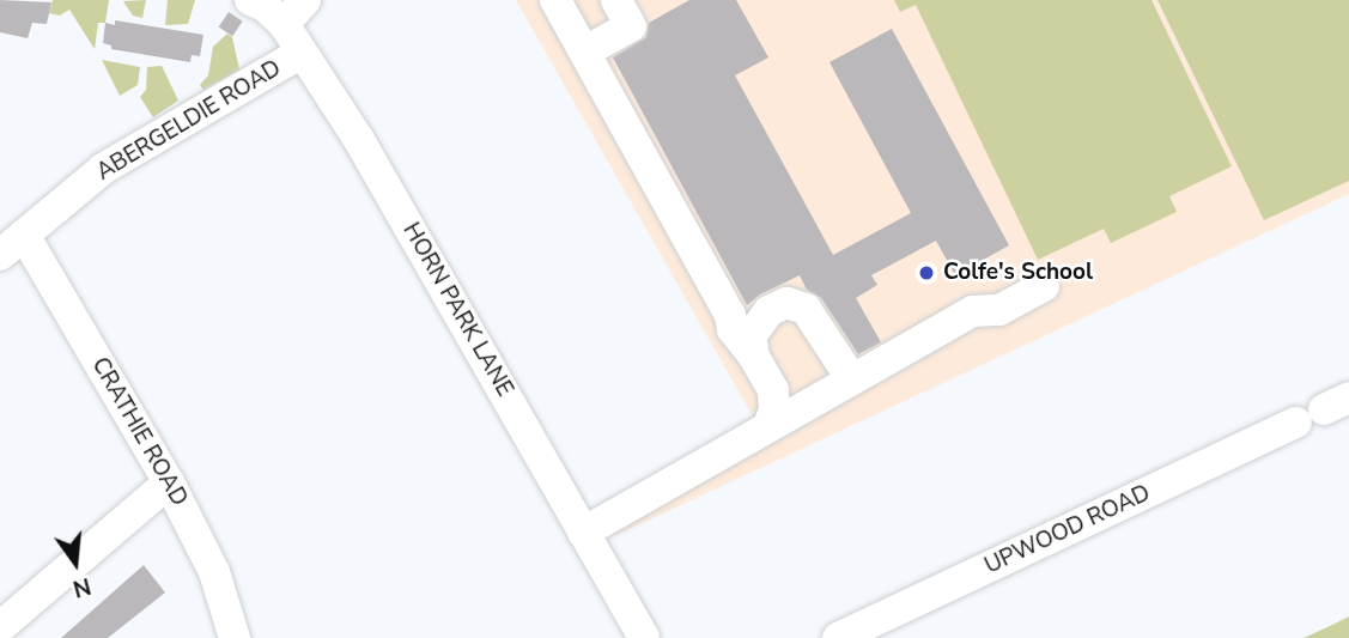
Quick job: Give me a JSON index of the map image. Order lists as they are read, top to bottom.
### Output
{
  "streets": {
    "street": [
      "ABERGELDIE ROAD",
      "HORN PARK LANE",
      "CRATHIE ROAD",
      "UPWOOD ROAD"
    ]
  },
  "crossings": [
    ["ABERGELDIE ROAD", "HORN PARK LANE"],
    ["ABERGELDIE ROAD", "CRATHIE ROAD"]
  ],
  "places": ["Colfe's School"],
  "north": "bottom"
}
